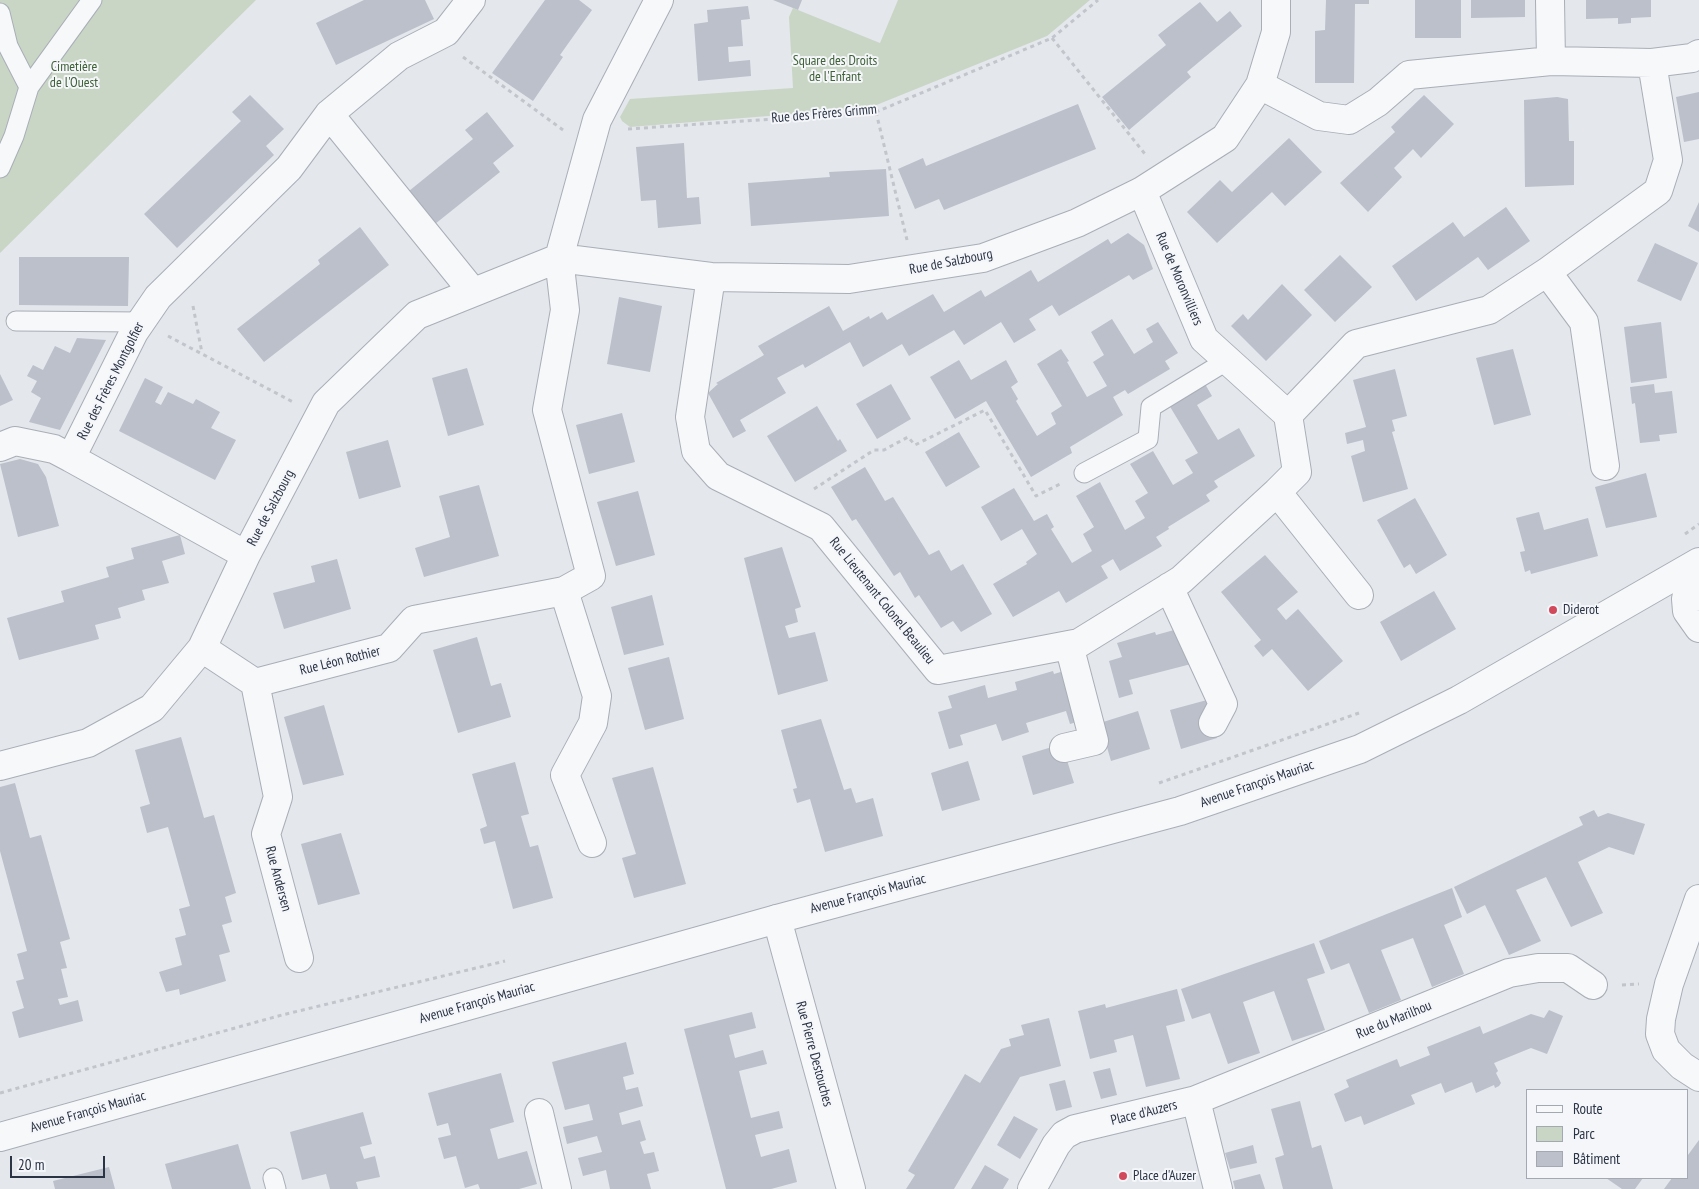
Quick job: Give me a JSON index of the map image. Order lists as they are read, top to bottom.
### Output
{
  "streets": {
    "street": [
      "Rue de Salzbourg",
      "Rue de Moronvilliers",
      "Rue des Frères Montgolfier",
      "Rue Lieutenant Colonel Beaulieu",
      "Rue Léon Rothier",
      "Avenue François Mauriac",
      "Rue Andersen",
      "Rue du Marilhou",
      "Rue Pierre Destouches",
      "Place d'Auzers"
    ],
    "path": ["Rue des Frères Grimm"]
  },
  "crossings": [
    ["Rue de Salzbourg", "Rue de Moronvilliers"],
    ["Rue de Salzbourg", "Rue Lieutenant Colonel Beaulieu"],
    ["Rue de Salzbourg", "Rue Léon Rothier"],
    ["Rue de Moronvilliers", "Rue Lieutenant Colonel Beaulieu"],
    ["Rue Léon Rothier", "Rue Andersen"],
    ["Avenue François Mauriac", "Rue Pierre Destouches"],
    ["Rue du Marilhou", "Place d'Auzers"]
  ],
  "parks": ["Square des Droits de l'Enfant", "Cimetière de l'Ouest"],
  "places": ["Diderot", "Place d'Auzer"],
  "legend": ["Route", "Parc", "Bâtiment"],
  "scale_bar": "20 m"
}
